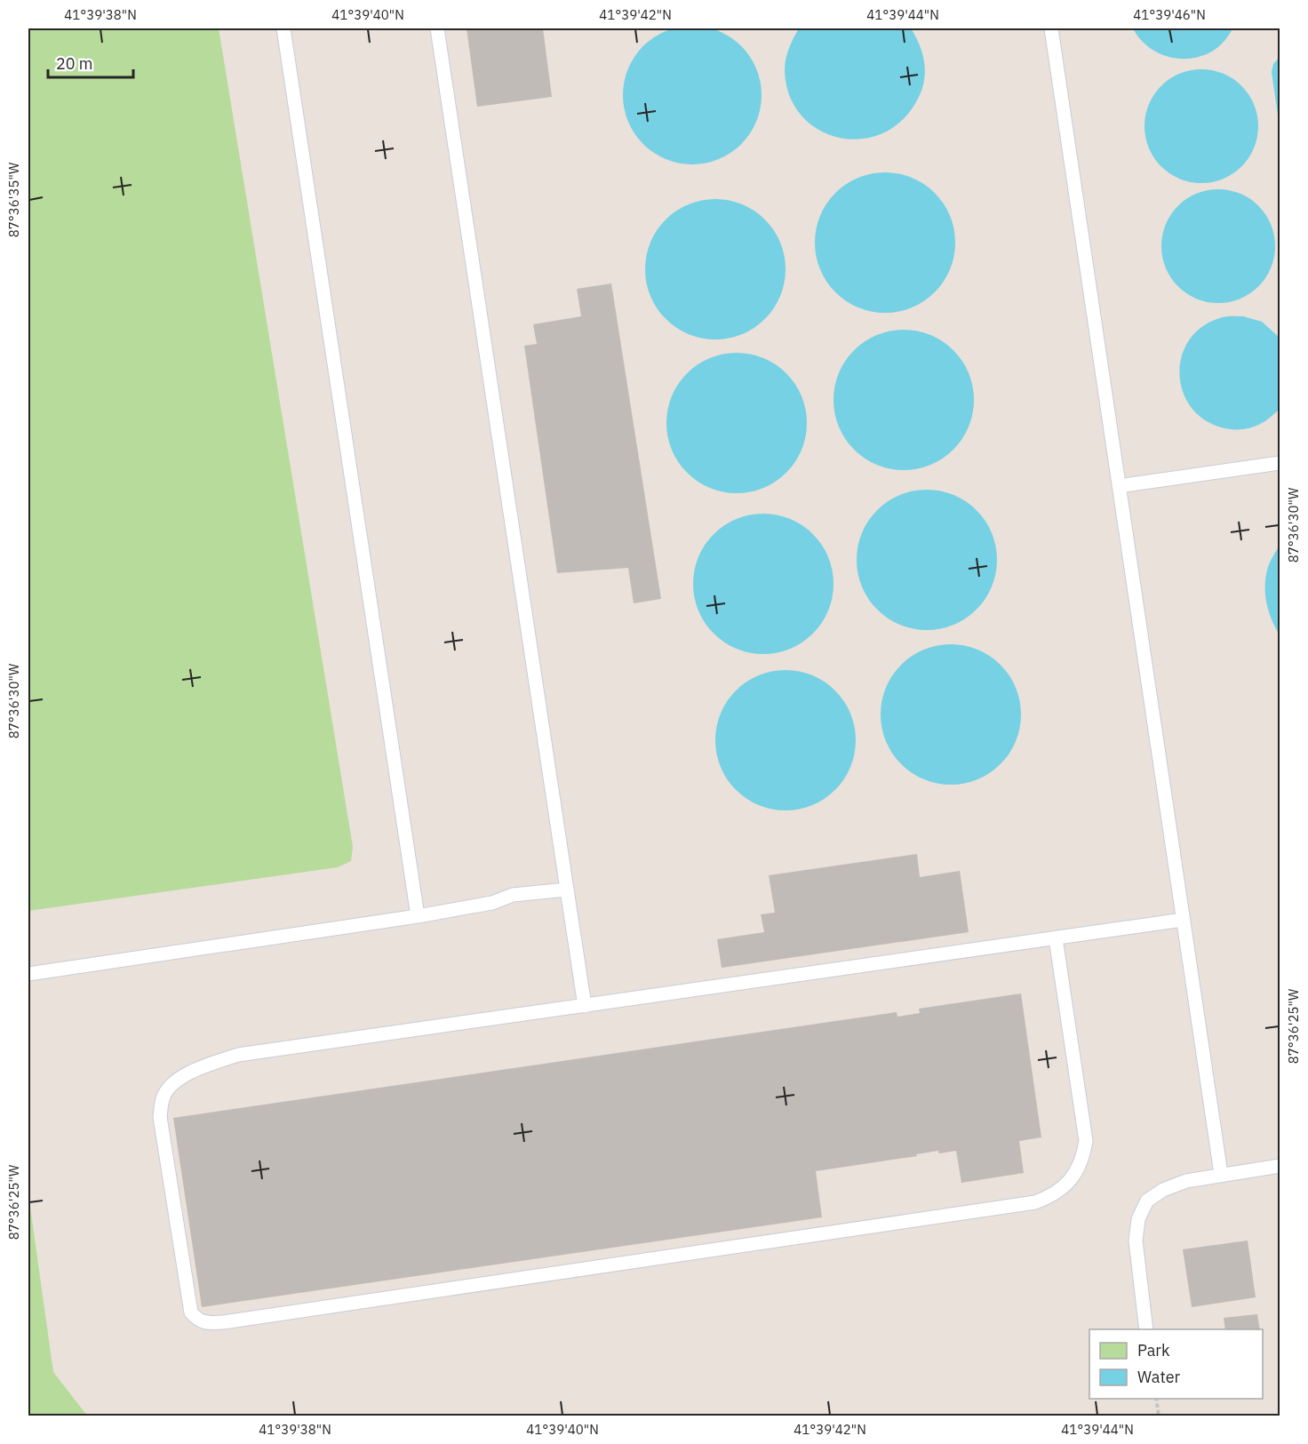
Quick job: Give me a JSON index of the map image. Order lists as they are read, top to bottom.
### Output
{
  "legend": ["Park", "Water"],
  "scale_bar": "20 m",
  "coordinates": [
    "41°39'38\"N",
    "41°39'40\"N",
    "41°39'42\"N",
    "41°39'44\"N",
    "41°39'46\"N",
    "87°36'35\"W",
    "87°36'30\"W",
    "87°36'25\"W"
  ]
}
